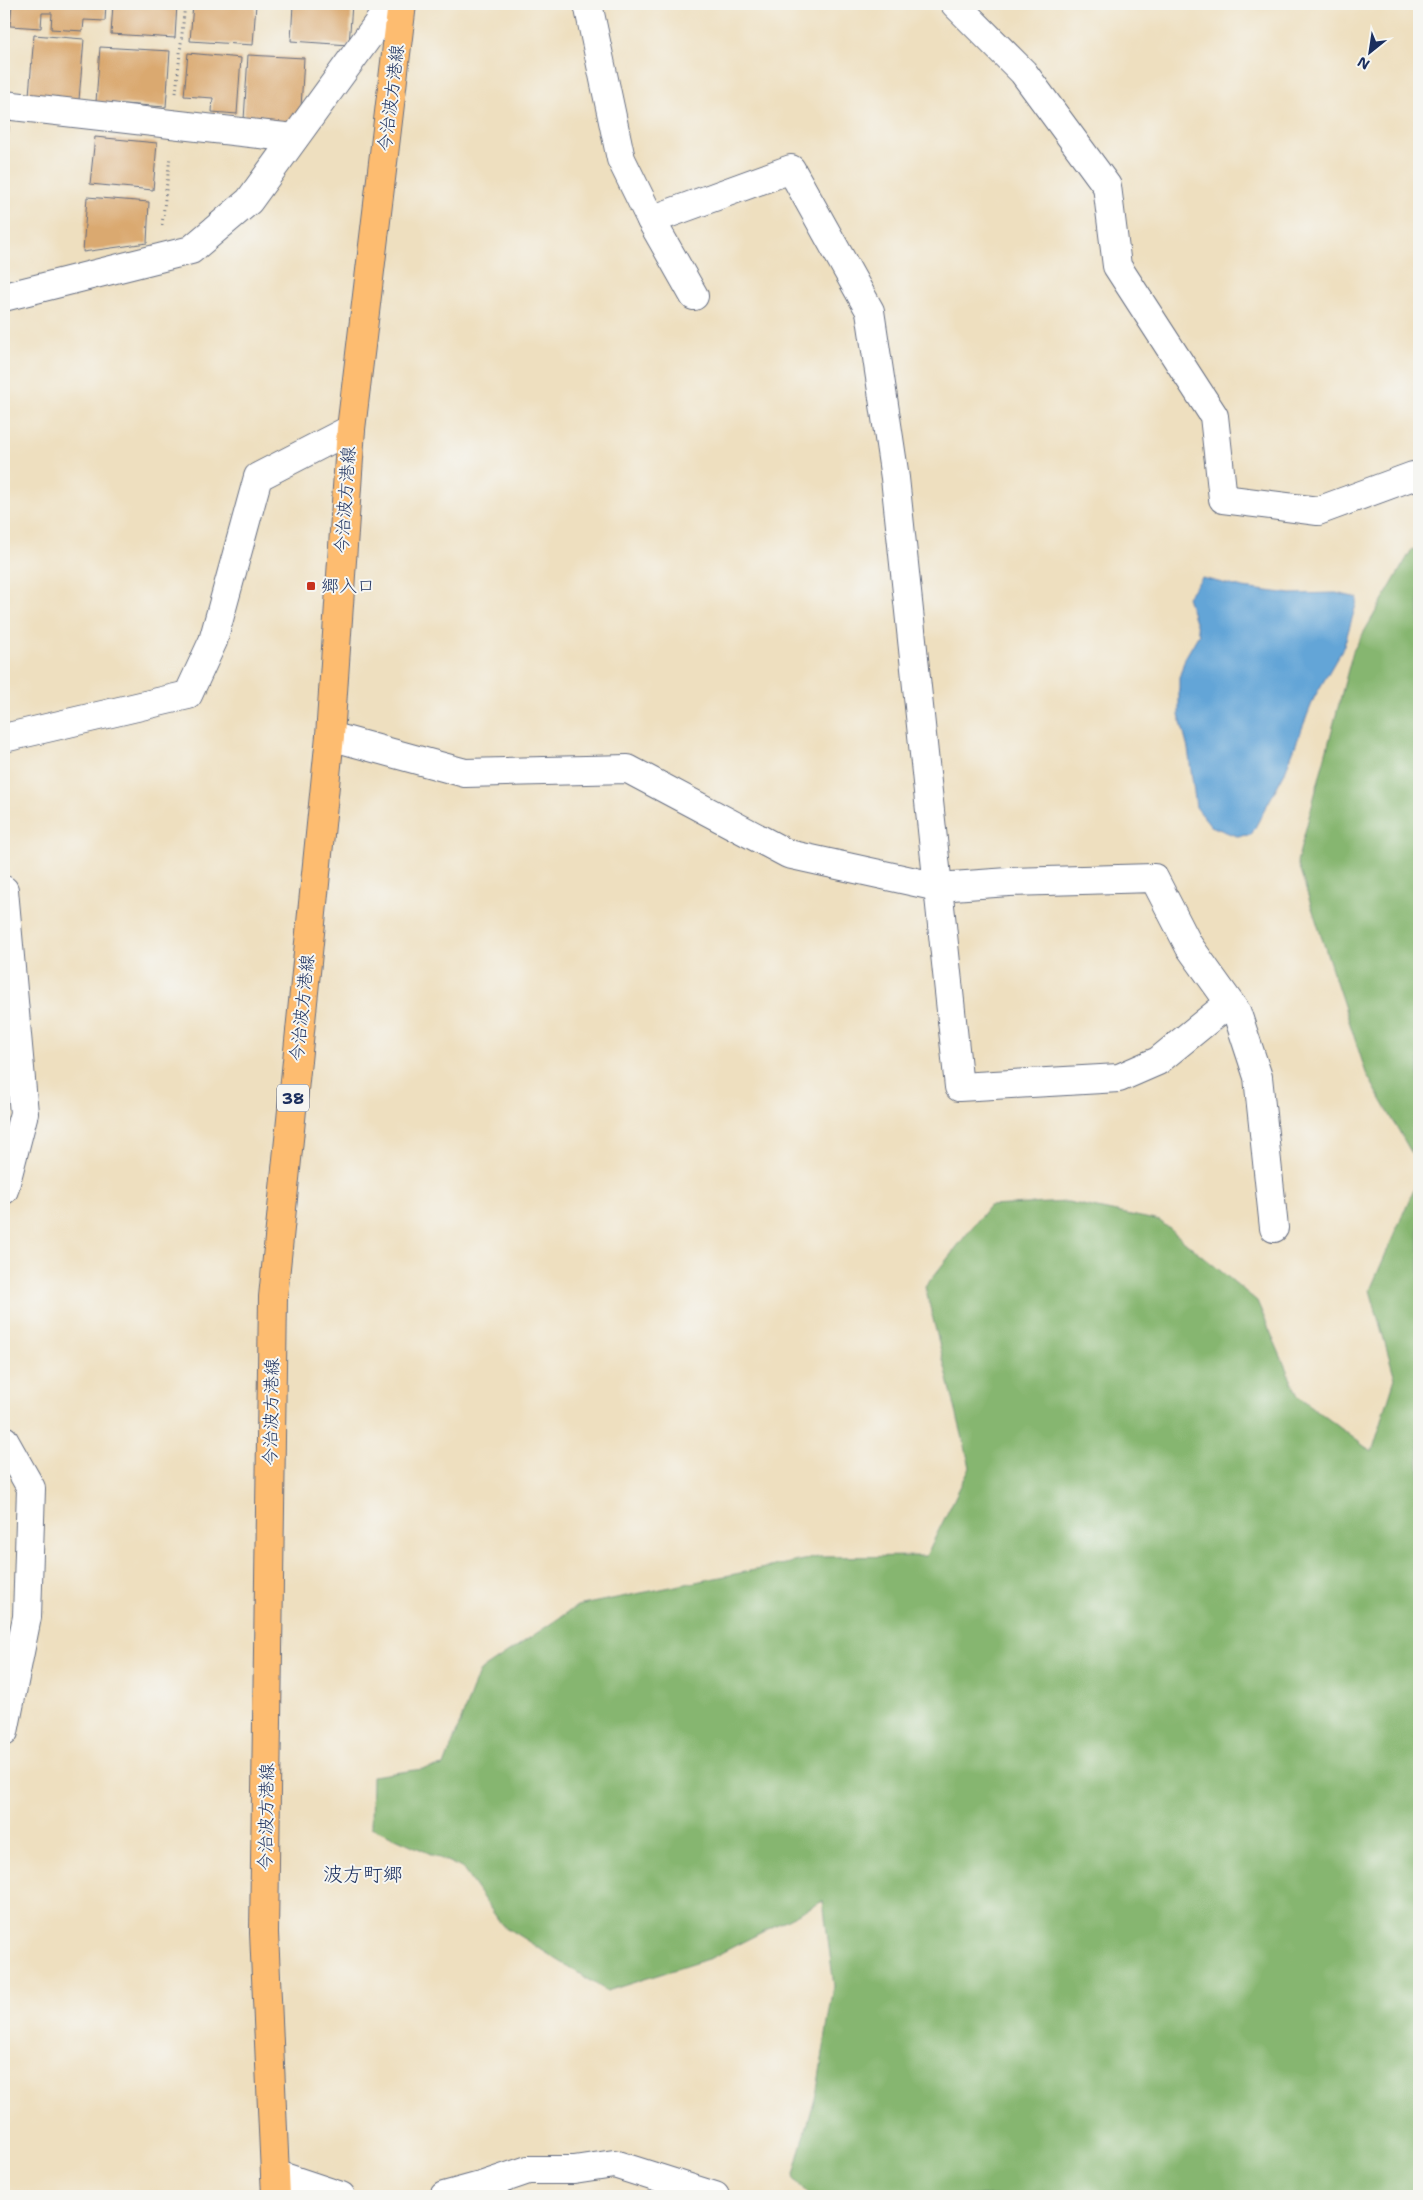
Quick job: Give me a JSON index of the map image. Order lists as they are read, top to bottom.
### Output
{
  "streets": {
    "main road": ["今治波方港線", "38"]
  },
  "districts": ["波方町郷"],
  "places": {
    "transit": ["郷入口"]
  },
  "north": "bottom left"
}
